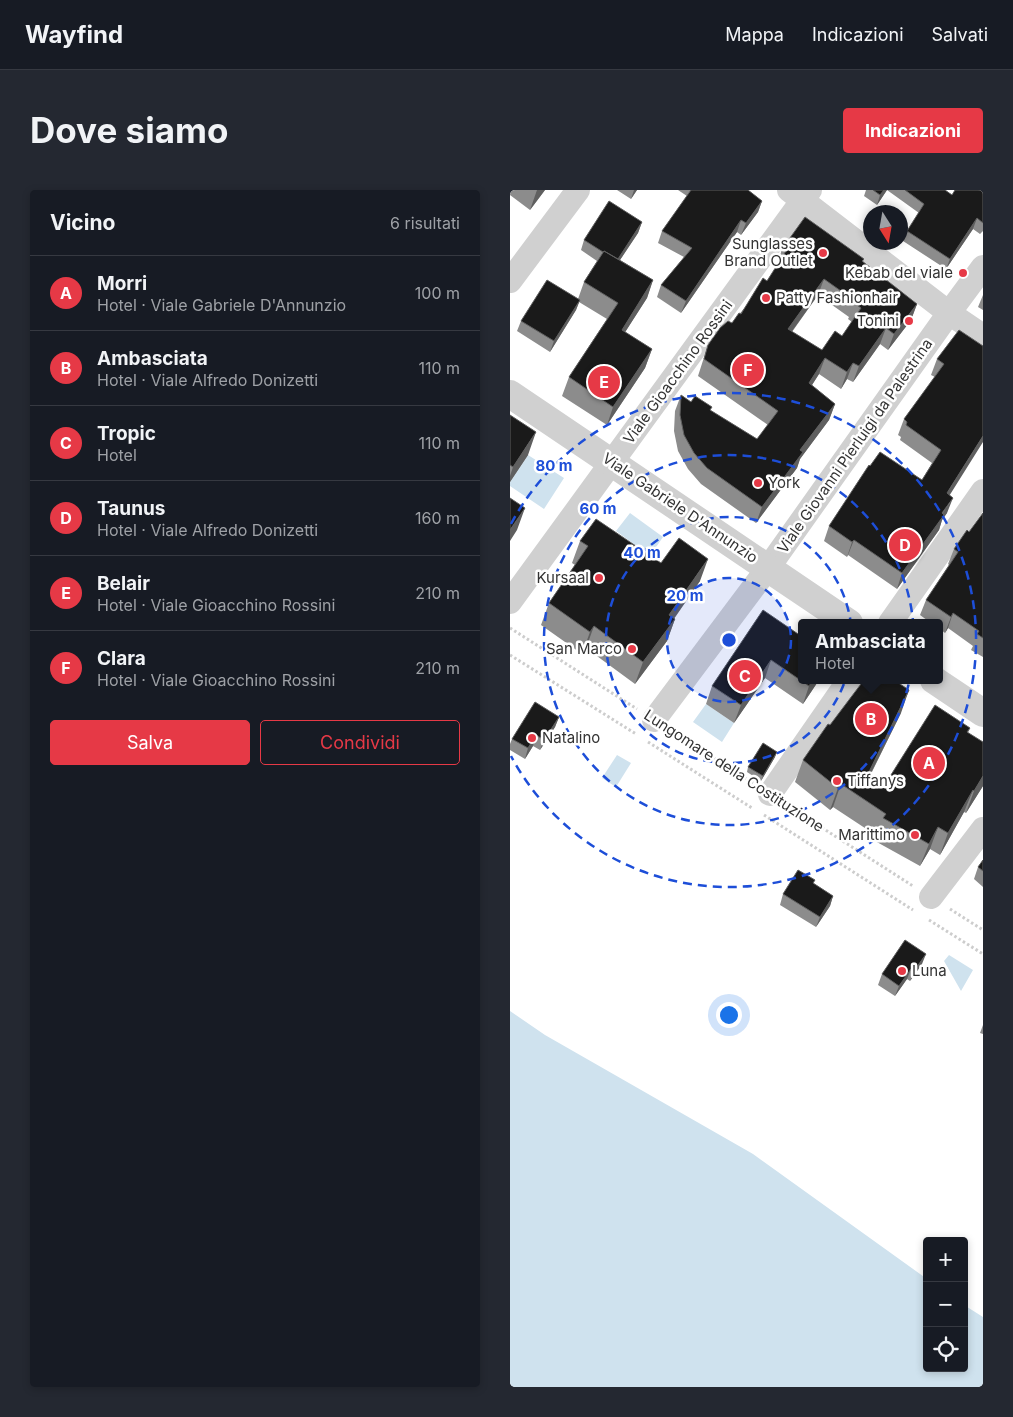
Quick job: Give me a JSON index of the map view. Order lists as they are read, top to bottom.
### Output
{
  "streets": {
    "street": ["Viale Gioacchino Rossini", "Viale Giovanni Pierluigi da Palestrina", "Viale Gabriele D'Annunzio"],
    "path": ["Lungomare della Costituzione"]
  },
  "crossings": [
    ["Viale Gioacchino Rossini", "Viale Gabriele D'Annunzio"],
    ["Viale Giovanni Pierluigi da Palestrina", "Viale Gabriele D'Annunzio"],
    ["Viale Giovanni Pierluigi da Palestrina", "Lungomare della Costituzione"]
  ],
  "places": [
    "Sunglasses Brand Outlet",
    "Kebab del viale",
    "Patty Fashionhair",
    "Tonini",
    "York",
    "Kursaal",
    "San Marco",
    "Natalino",
    "Tiffanys",
    "Marittimo",
    "Luna"
  ],
  "north": "bottom",
  "page": {
    "header": "Wayfind",
    "nav": ["Mappa", "Indicazioni", "Salvati"],
    "buttons": [
      "Indicazioni",
      ["Salva", "Condividi"]
    ],
    "title": "Dove siamo",
    "heading": ["Vicino", "6 risultati"],
    "list": [
      {
        "mark": "A",
        "name": "Morri",
        "note": "Hotel · Viale Gabriele D'Annunzio",
        "value": "100 m"
      },
      {
        "mark": "B",
        "name": "Ambasciata",
        "note": "Hotel · Viale Alfredo Donizetti",
        "value": "110 m"
      },
      {
        "mark": "C",
        "name": "Tropic",
        "note": "Hotel",
        "value": "110 m"
      },
      {
        "mark": "D",
        "name": "Taunus",
        "note": "Hotel · Viale Alfredo Donizetti",
        "value": "160 m"
      },
      {
        "mark": "E",
        "name": "Belair",
        "note": "Hotel · Viale Gioacchino Rossini",
        "value": "210 m"
      },
      {
        "mark": "F",
        "name": "Clara",
        "note": "Hotel · Viale Gioacchino Rossini",
        "value": "210 m"
      }
    ],
    "pins": [
      "F",
      "E",
      "D",
      "C",
      "B",
      "A"
    ],
    "popup": ["Ambasciata", "Hotel"],
    "map_buttons": ["+", "−"]
  },
  "rings": [
    "80 m",
    "60 m",
    "40 m",
    "20 m"
  ]
}
